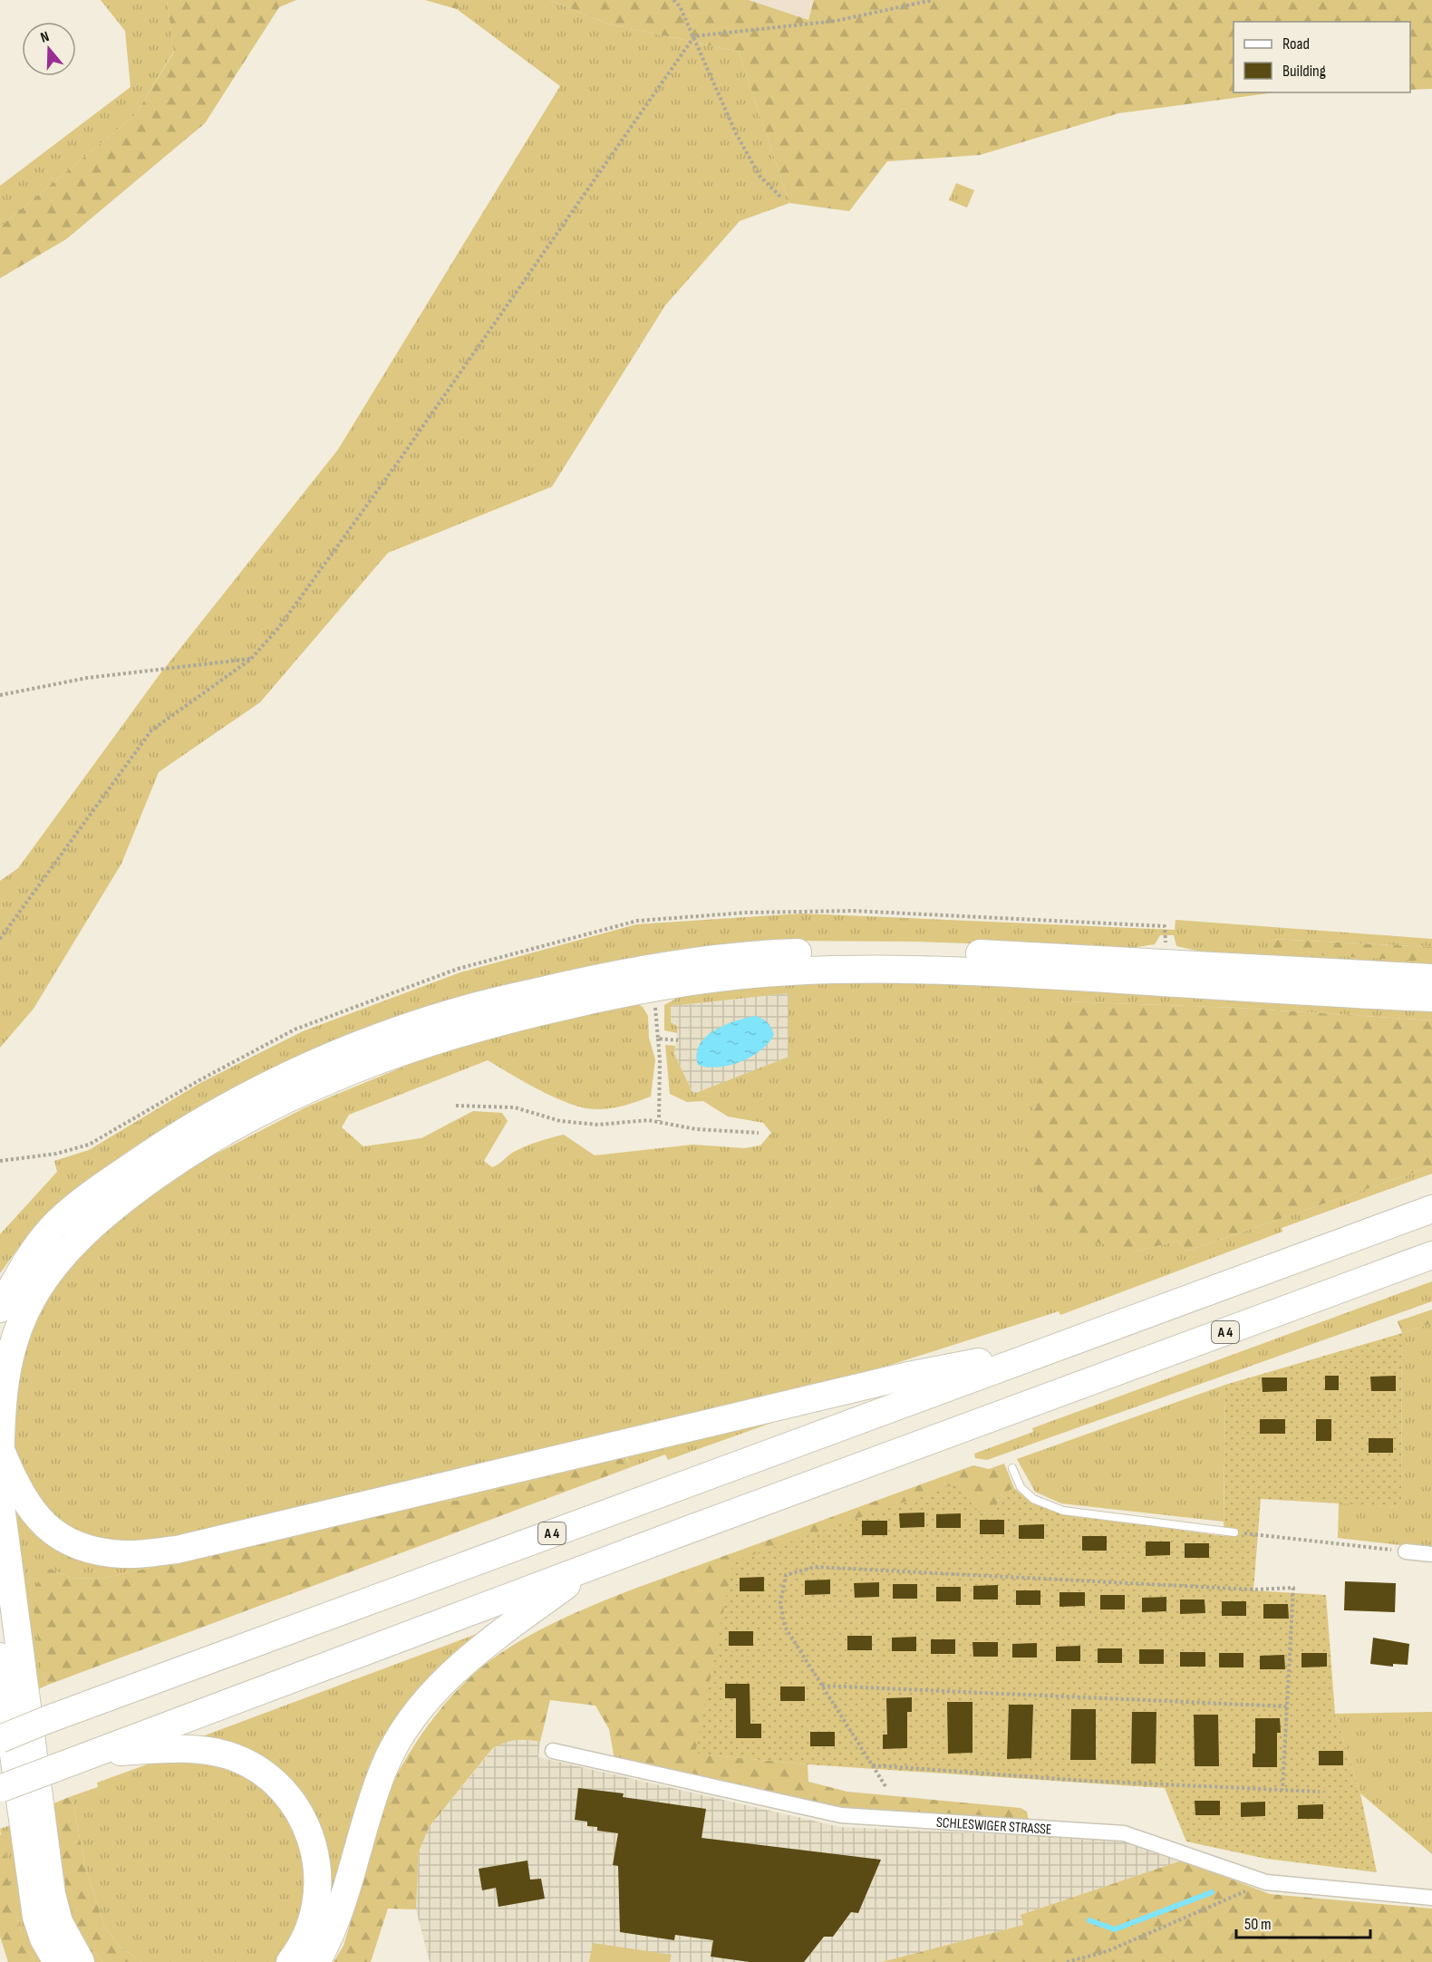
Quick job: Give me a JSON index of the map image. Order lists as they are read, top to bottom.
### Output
{
  "streets": {
    "highway": ["A 4"],
    "street": ["SCHLESWIGER STRASSE"]
  },
  "legend": ["Road", "Building"],
  "scale_bar": "50 m",
  "north": "top"
}
